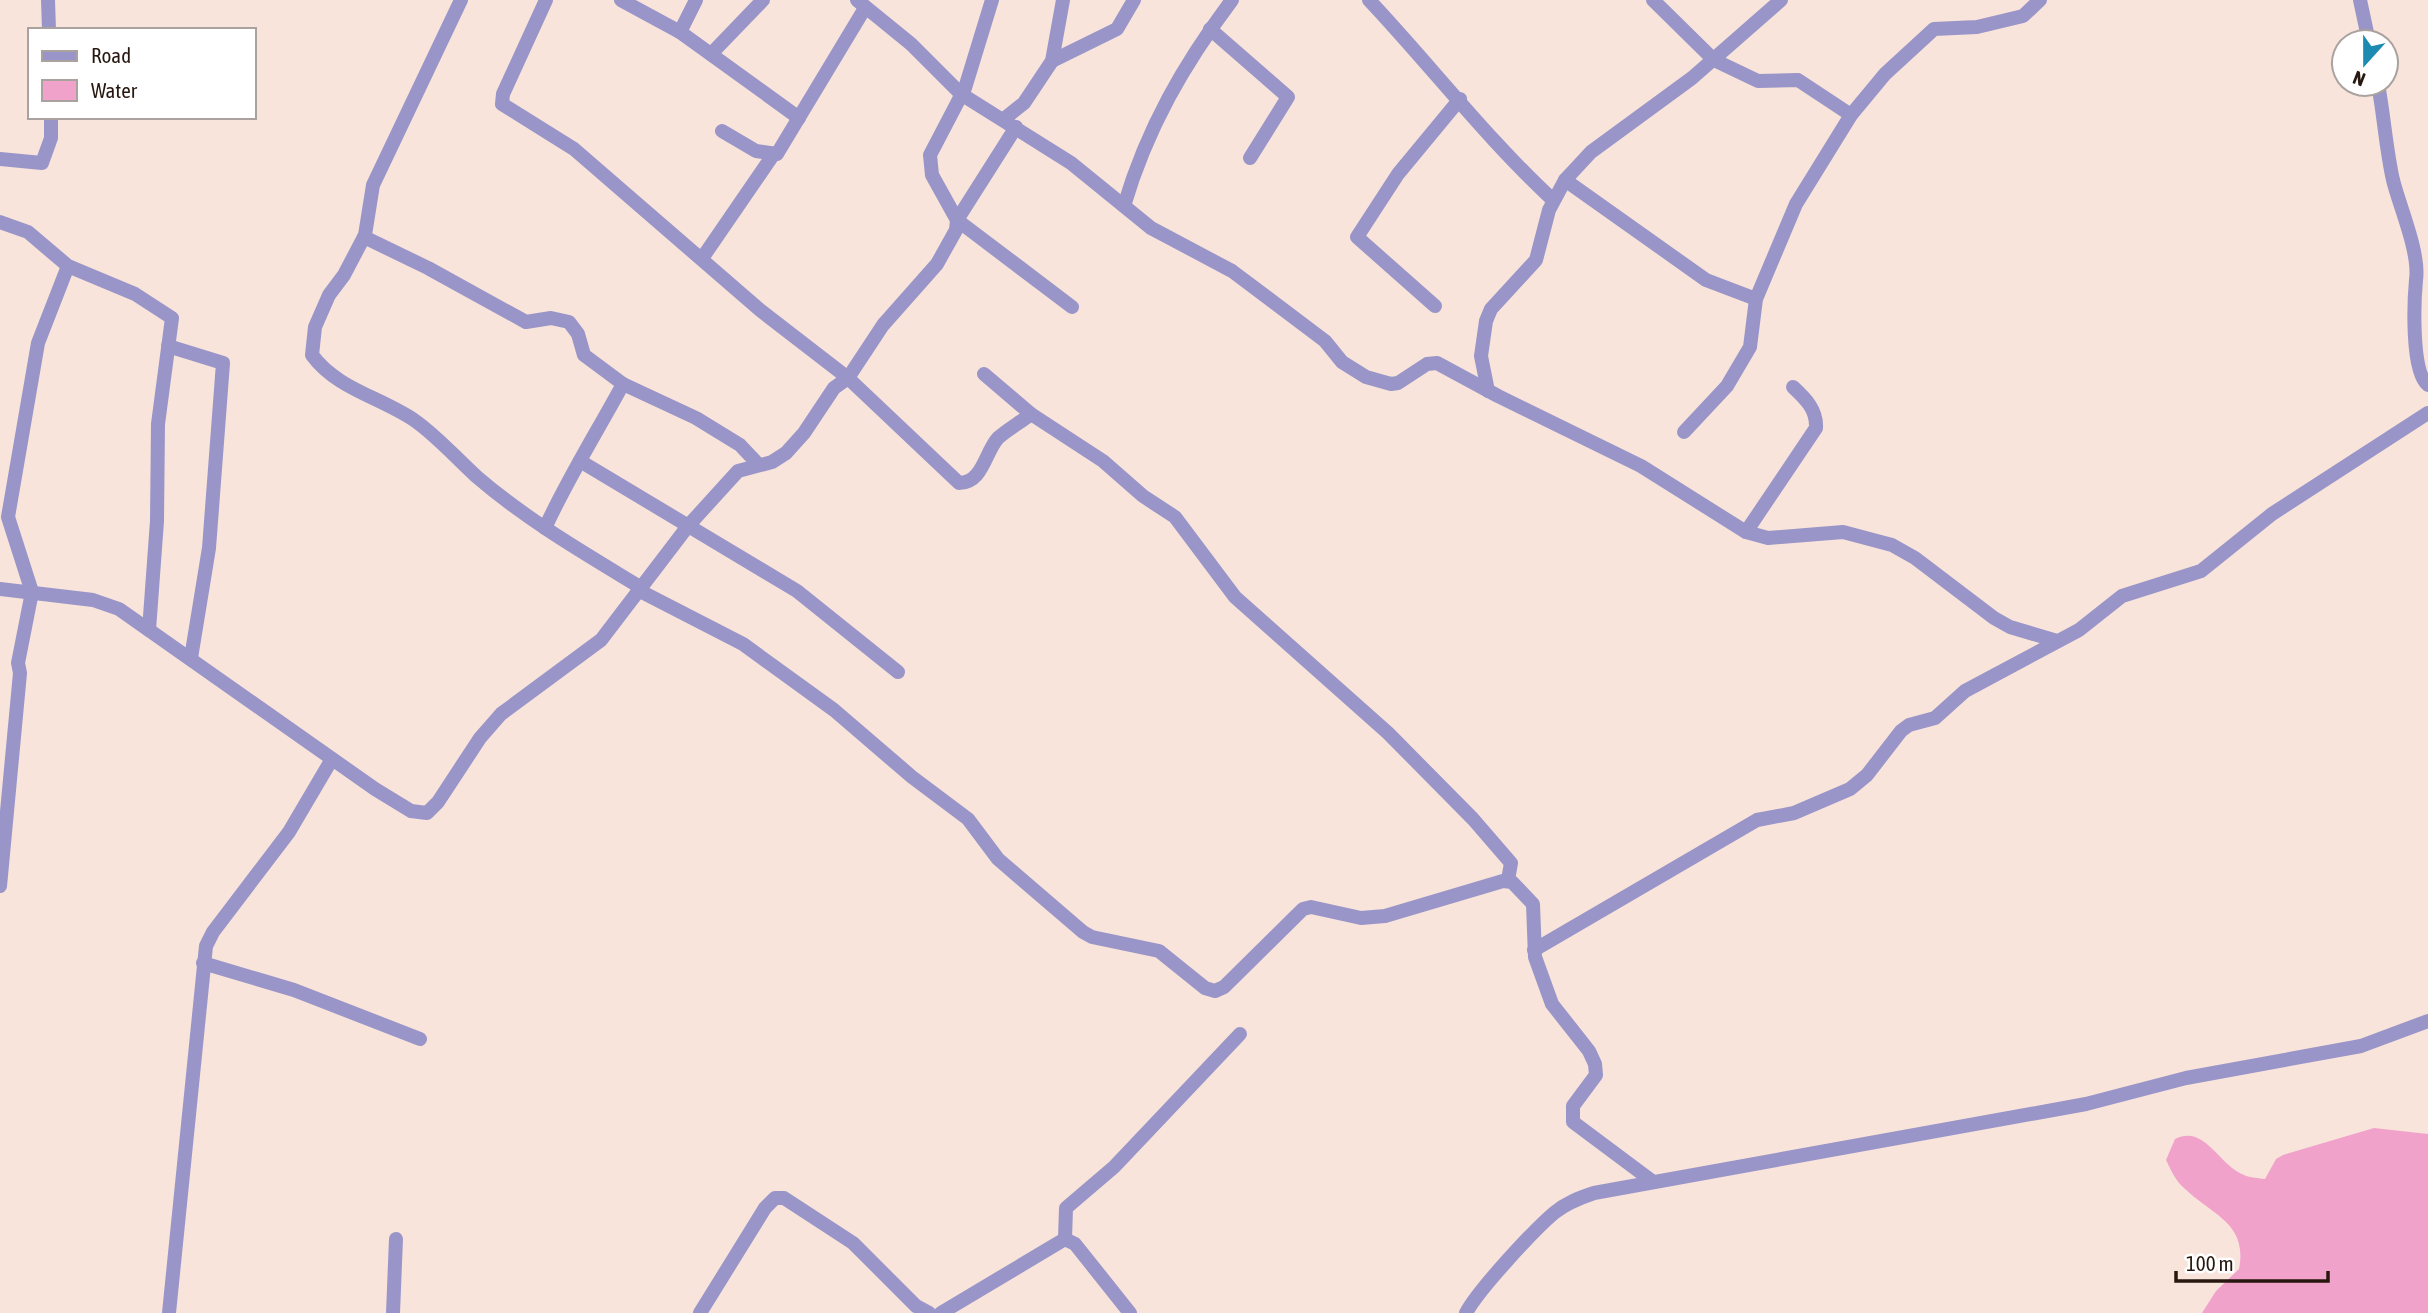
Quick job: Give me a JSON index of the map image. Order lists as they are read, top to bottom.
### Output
{
  "legend": ["Road", "Water"],
  "scale_bar": "100 m",
  "north": "bottom"
}
